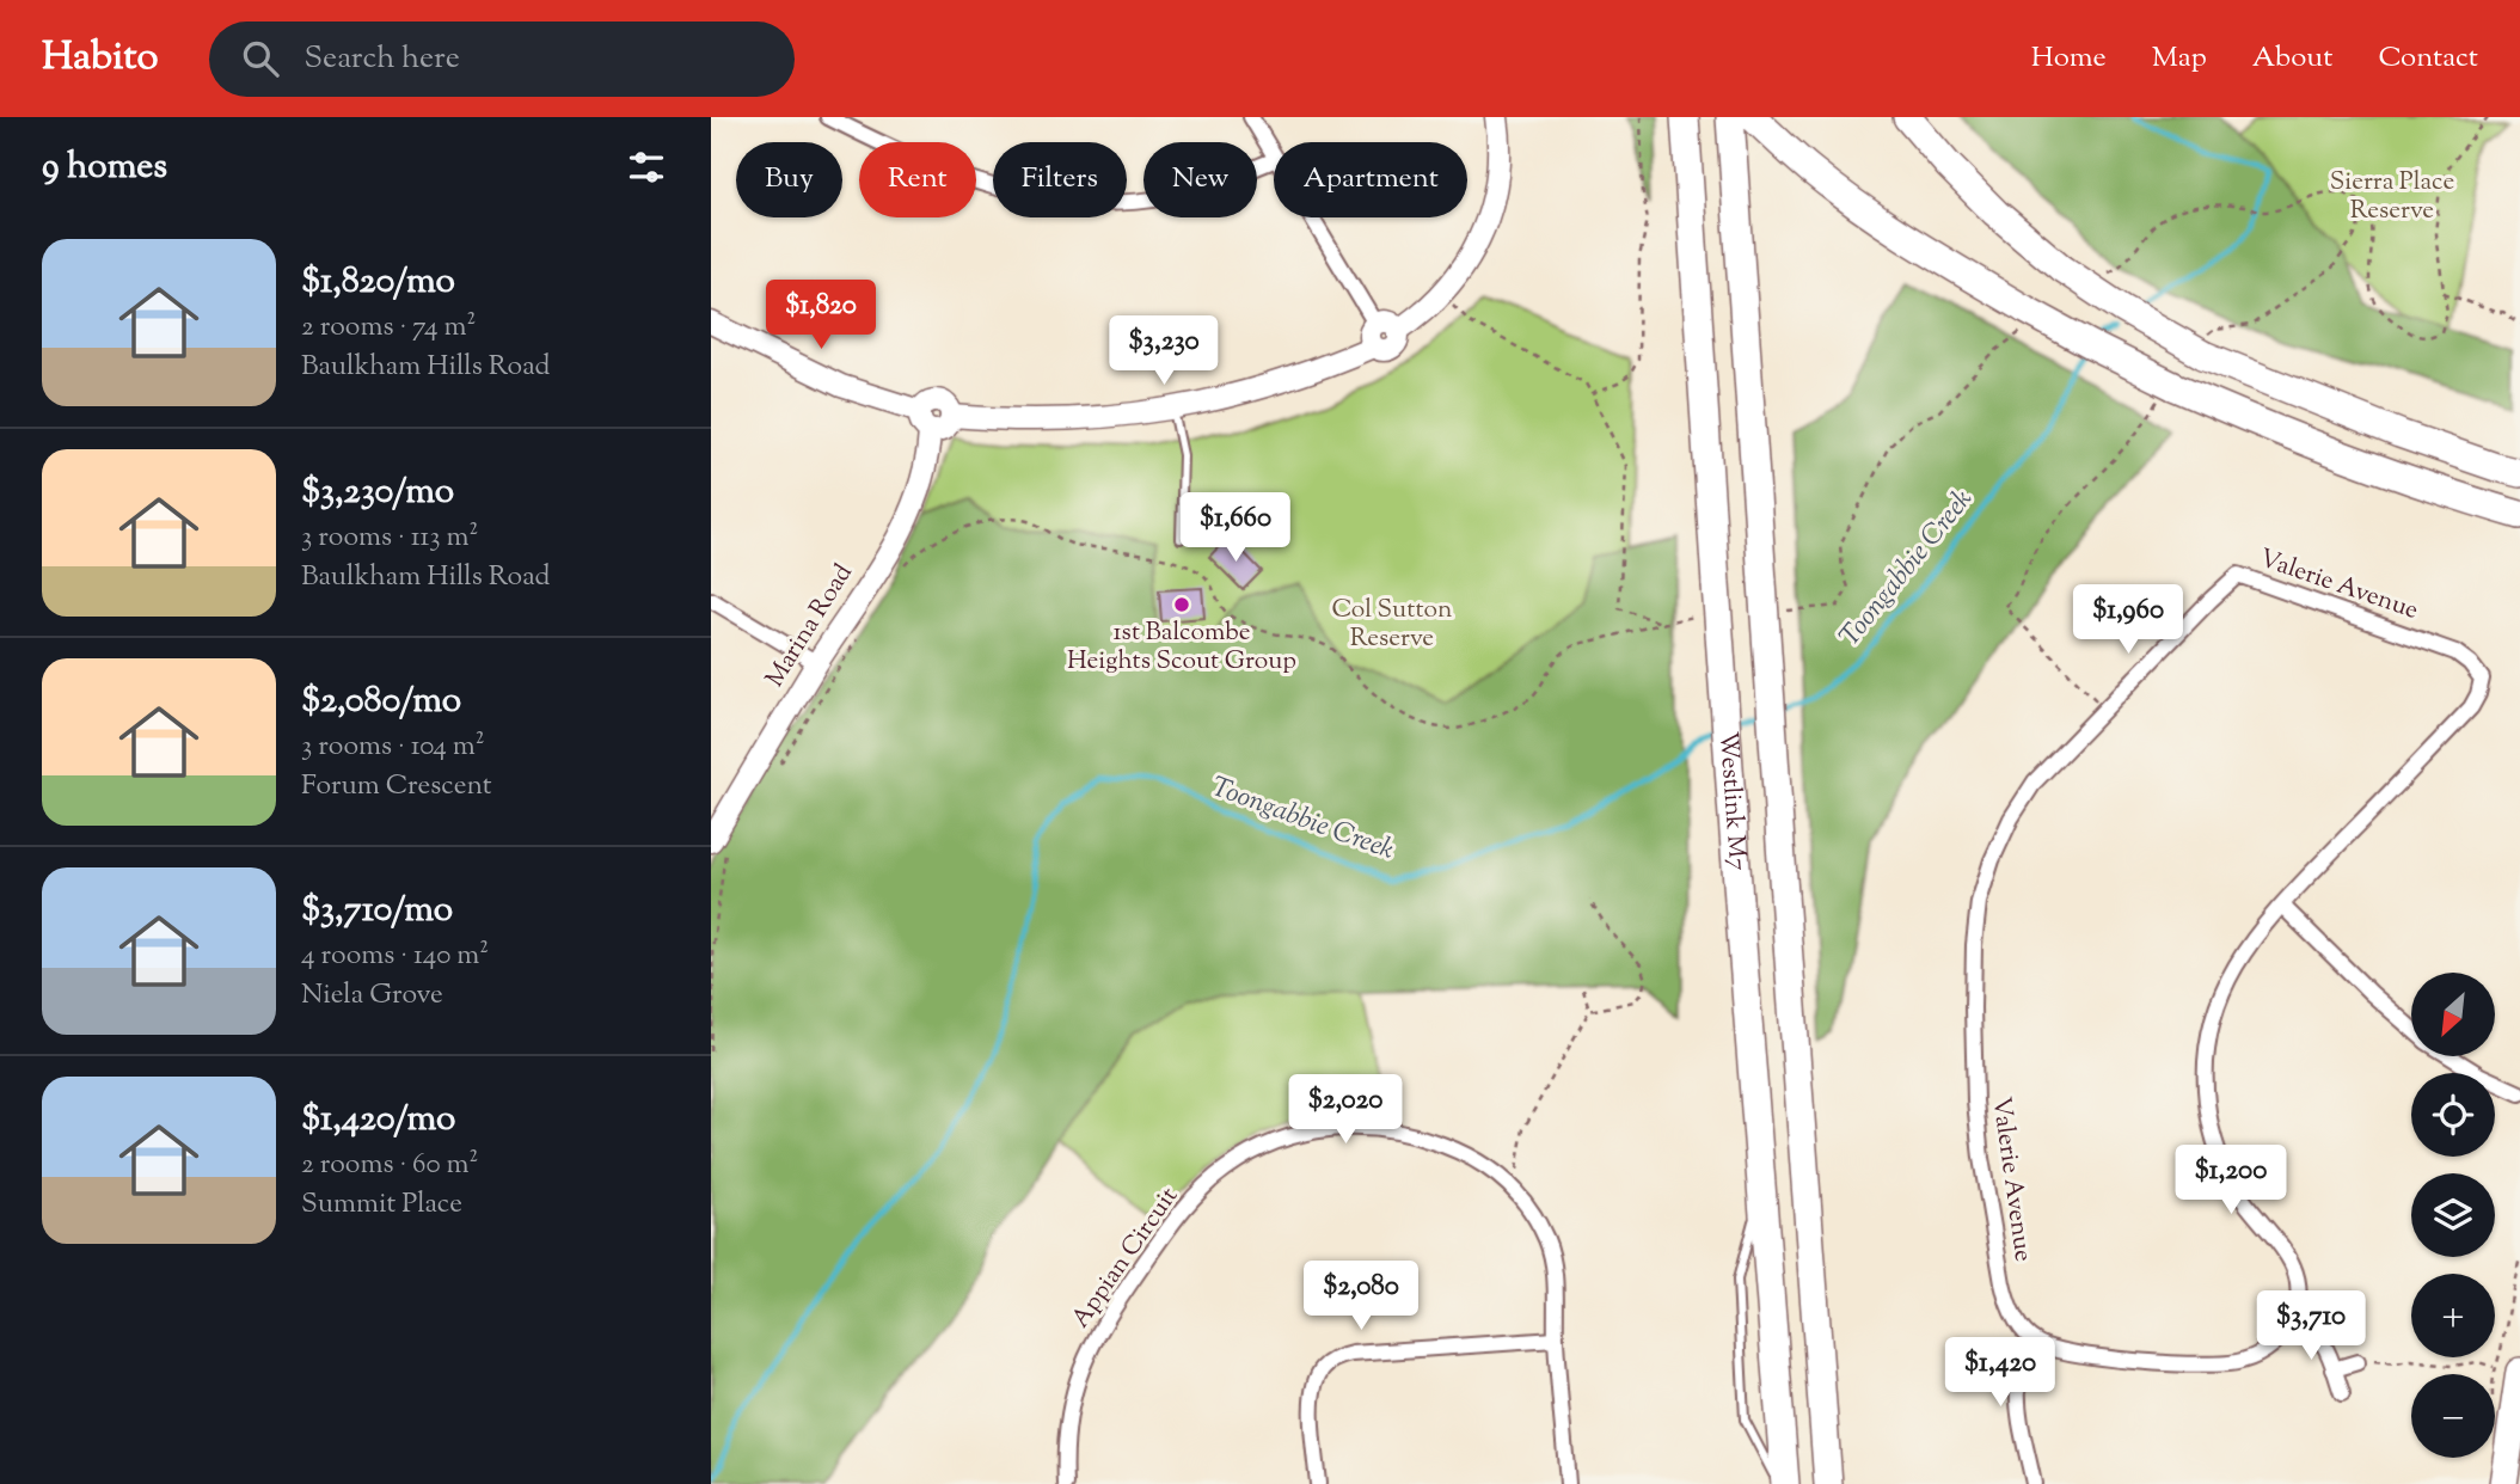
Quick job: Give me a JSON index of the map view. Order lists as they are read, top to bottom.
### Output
{
  "streets": {
    "highway": ["Westlink M7"],
    "street": ["Valerie Avenue", "Marina Road", "Appian Circuit"]
  },
  "water": ["Toongabbie Creek"],
  "parks": ["Sierra Place Reserve", "Col Sutton Reserve"],
  "places": ["1st Balcombe Heights Scout Group"],
  "north": "bottom left",
  "page": {
    "header": "Habito",
    "search": "Search here",
    "nav": [
      "Home",
      "Map",
      "About",
      "Contact"
    ],
    "heading": "9 homes",
    "chip": [
      "Buy",
      "Rent",
      "Filters",
      "New",
      "Apartment"
    ],
    "list": [
      {
        "name": "$1,820/mo",
        "note": "2 rooms · 74 m² · Baulkham Hills Road"
      },
      {
        "name": "$3,230/mo",
        "note": "3 rooms · 113 m² · Baulkham Hills Road"
      },
      {
        "name": "$2,080/mo",
        "note": "3 rooms · 104 m² · Forum Crescent"
      },
      {
        "name": "$3,710/mo",
        "note": "4 rooms · 140 m² · Niela Grove"
      },
      {
        "name": "$1,420/mo",
        "note": "2 rooms · 60 m² · Summit Place"
      }
    ],
    "price": [
      "$1,820",
      "$3,230",
      "$1,660",
      "$1,960",
      "$2,020",
      "$1,200",
      "$2,080",
      "$3,710",
      "$1,420"
    ],
    "map_buttons": ["+", "−"]
  }
}
